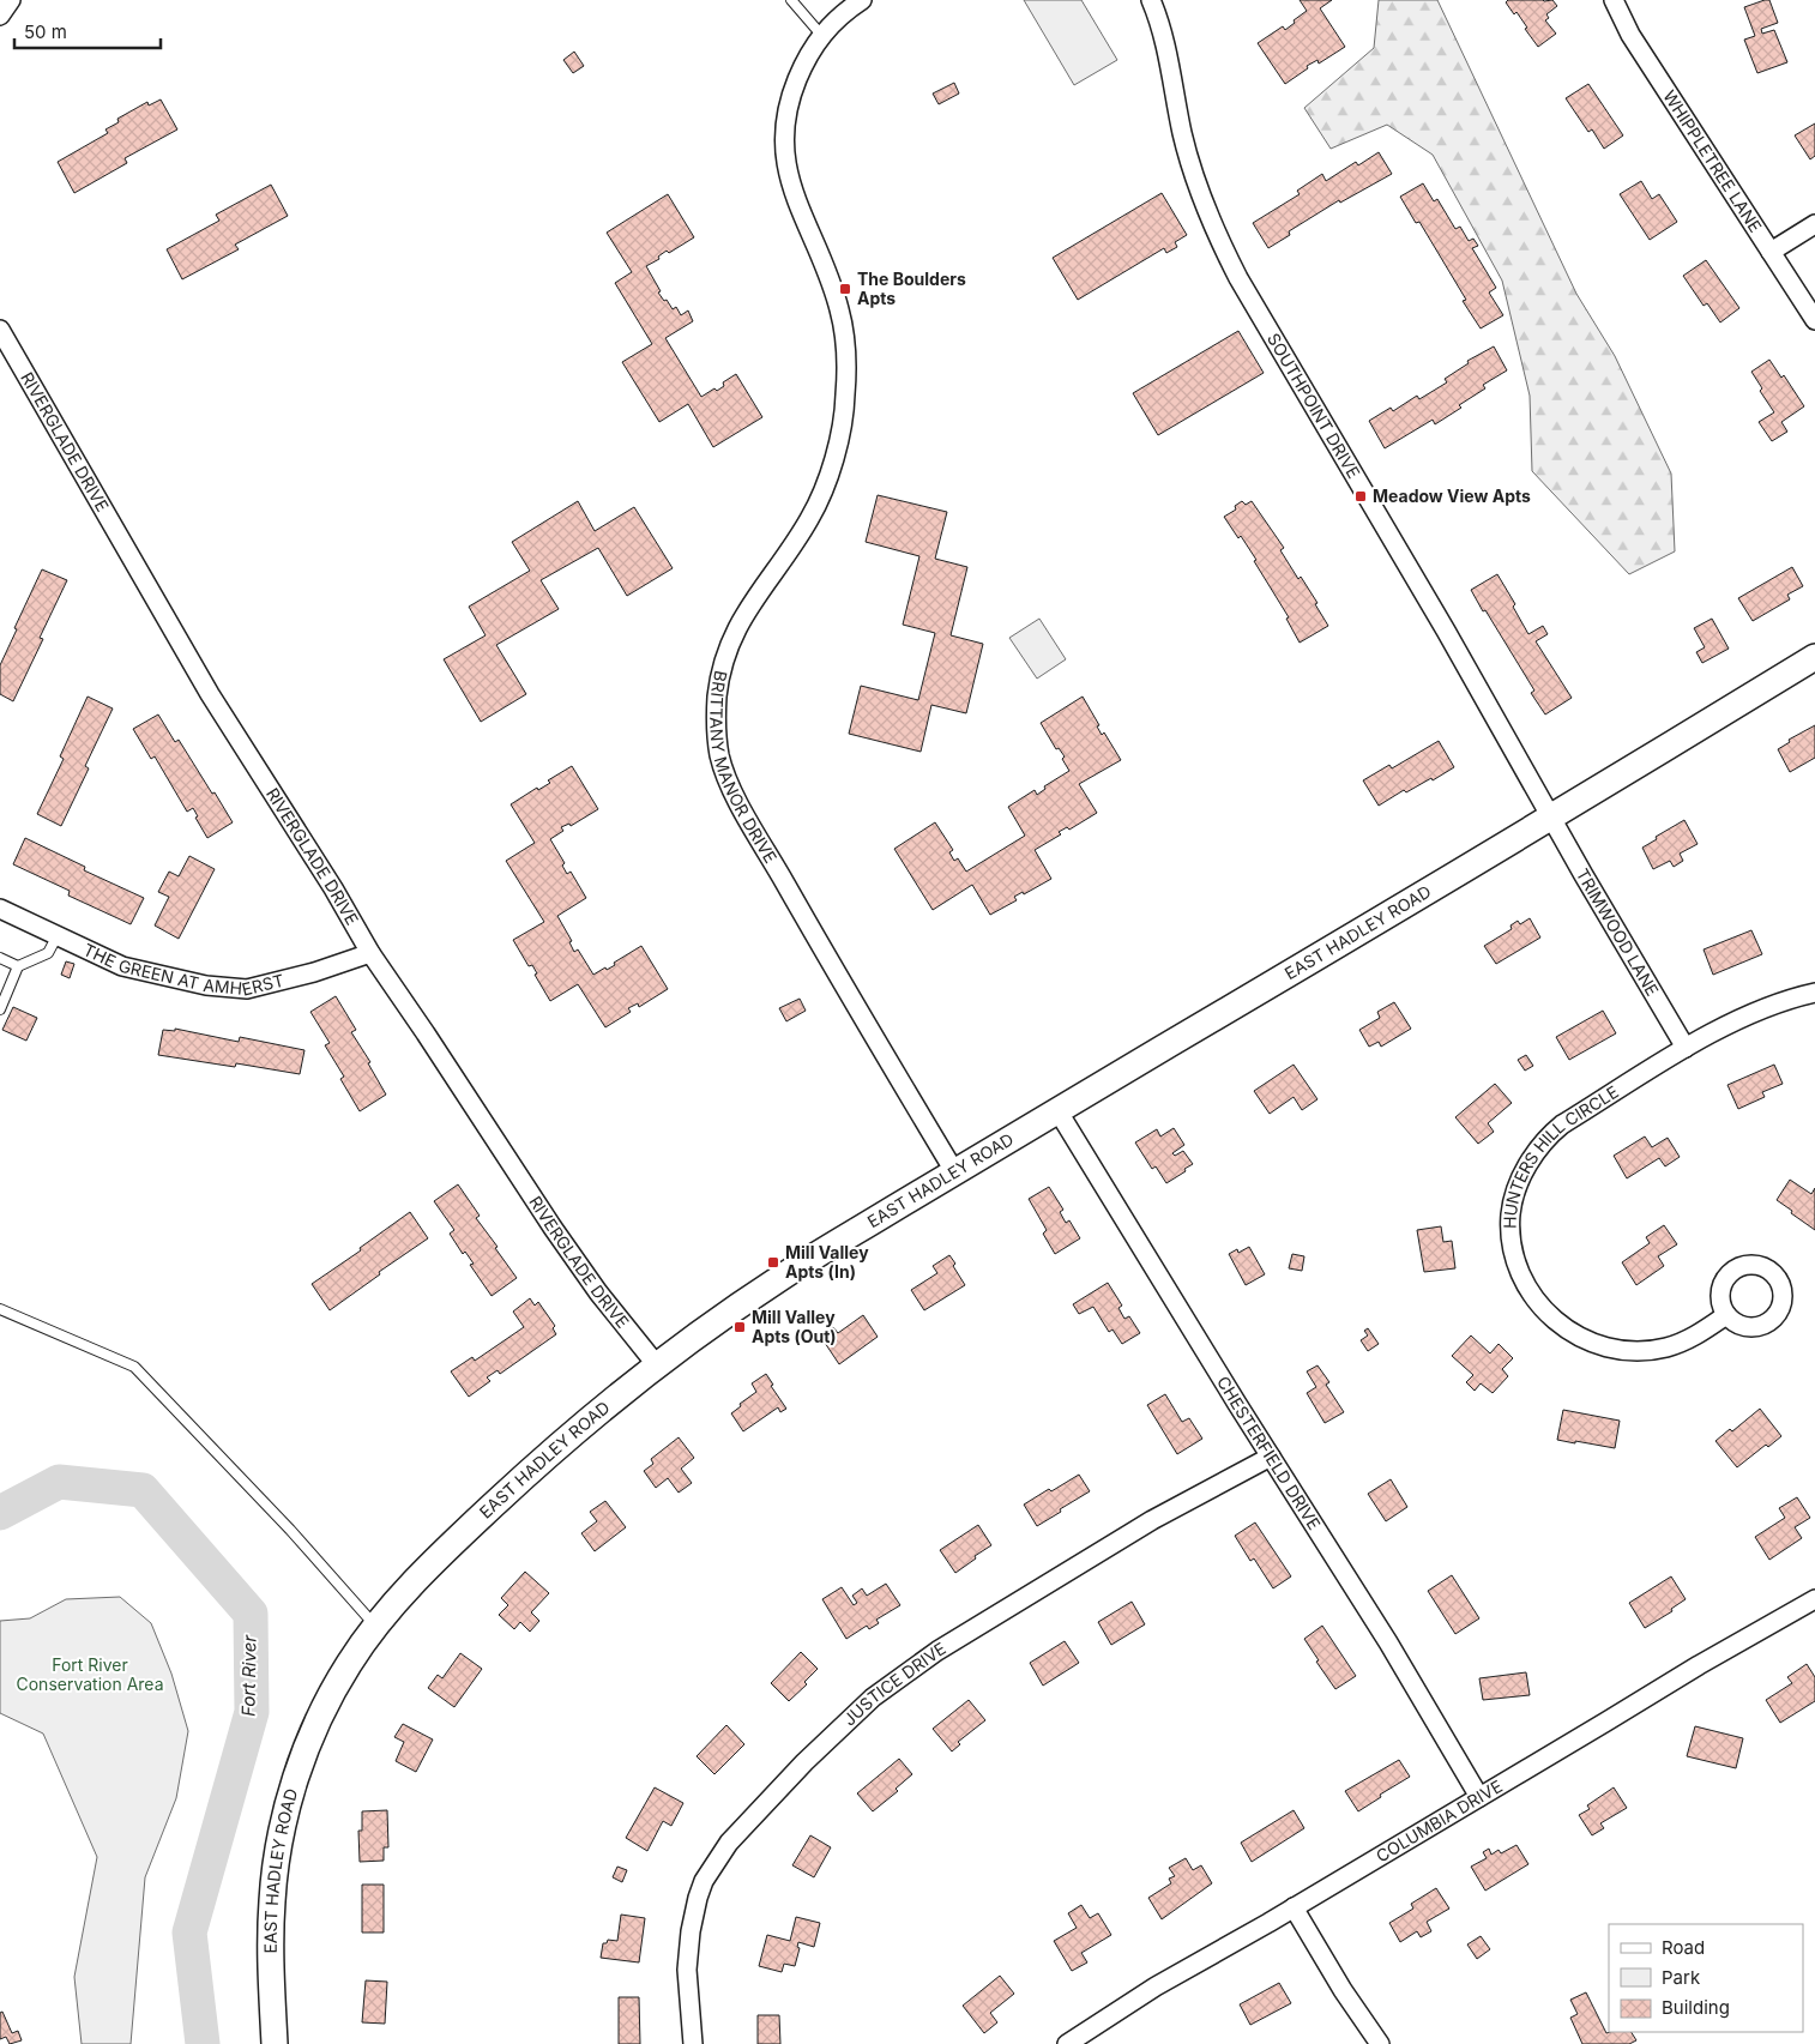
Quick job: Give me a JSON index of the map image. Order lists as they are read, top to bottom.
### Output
{
  "streets": {
    "street": [
      "WHIPPLETREE LANE",
      "SOUTHPOINT DRIVE",
      "RIVERGLADE DRIVE",
      "BRITTANY MANOR DRIVE",
      "EAST HADLEY ROAD",
      "TRIMWOOD LANE",
      "THE GREEN AT AMHERST",
      "HUNTERS HILL CIRCLE",
      "CHESTERFIELD DRIVE",
      "JUSTICE DRIVE",
      "COLUMBIA DRIVE"
    ]
  },
  "crossings": [
    ["SOUTHPOINT DRIVE", "EAST HADLEY ROAD"],
    ["SOUTHPOINT DRIVE", "TRIMWOOD LANE"],
    ["RIVERGLADE DRIVE", "EAST HADLEY ROAD"],
    ["RIVERGLADE DRIVE", "THE GREEN AT AMHERST"],
    ["BRITTANY MANOR DRIVE", "EAST HADLEY ROAD"],
    ["EAST HADLEY ROAD", "TRIMWOOD LANE"],
    ["EAST HADLEY ROAD", "CHESTERFIELD DRIVE"],
    ["TRIMWOOD LANE", "HUNTERS HILL CIRCLE"],
    ["CHESTERFIELD DRIVE", "JUSTICE DRIVE"],
    ["CHESTERFIELD DRIVE", "COLUMBIA DRIVE"]
  ],
  "water": ["Fort River"],
  "parks": ["Fort River Conservation Area"],
  "places": {
    "transit": [
      "The Boulders Apts",
      "Meadow View Apts",
      "Mill Valley Apts (In)",
      "Mill Valley Apts (Out)"
    ]
  },
  "legend": ["Road", "Park", "Building"],
  "scale_bar": "50 m"
}
